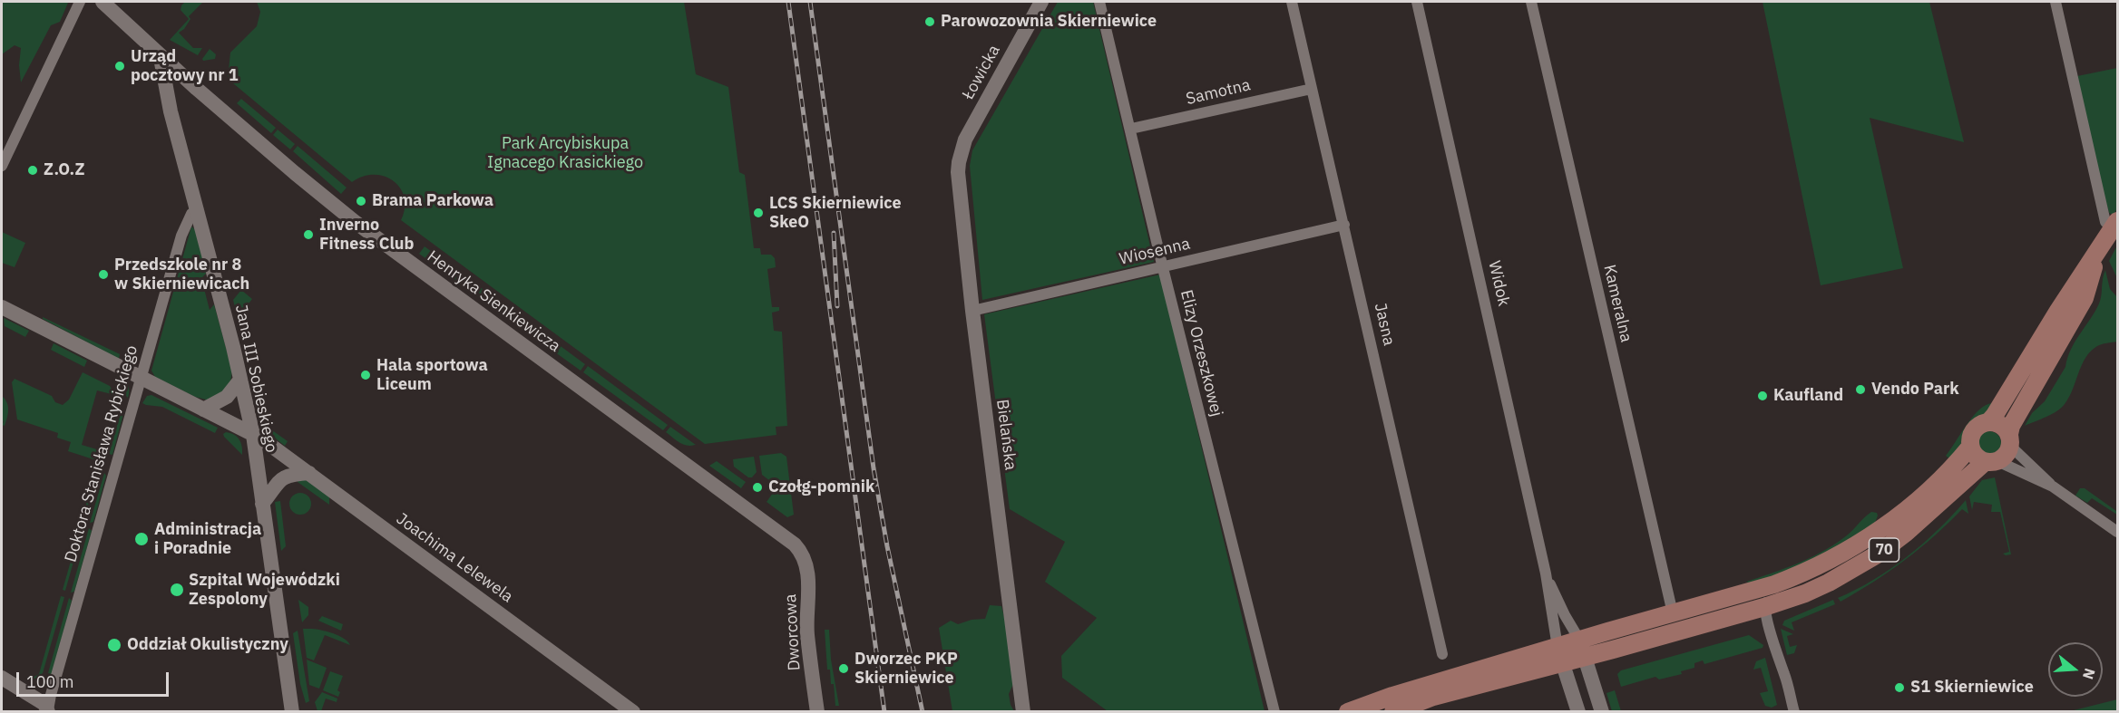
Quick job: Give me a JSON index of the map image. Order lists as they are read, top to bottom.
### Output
{
  "streets": {
    "main road": ["70"],
    "street": [
      "Łowicka",
      "Samotna",
      "Wiosenna",
      "Widok",
      "Henryka Sienkiewicza",
      "Kameralna",
      "Jasna",
      "Elizy Orzeszkowej",
      "Jana III Sobieskiego",
      "Bielańska",
      "Doktora Stanisława Rybickiego",
      "Joachima Lelewela",
      "Dworcowa"
    ]
  },
  "crossings": [
    ["Łowicka", "Bielańska"],
    ["Samotna", "Jasna"],
    ["Samotna", "Elizy Orzeszkowej"],
    ["Wiosenna", "Jasna"],
    ["Wiosenna", "Elizy Orzeszkowej"],
    ["Wiosenna", "Bielańska"],
    ["Widok", "70"],
    ["Henryka Sienkiewicza", "Jana III Sobieskiego"],
    ["Henryka Sienkiewicza", "Dworcowa"],
    ["Kameralna", "70"],
    ["Jana III Sobieskiego", "Doktora Stanisława Rybickiego"],
    ["Jana III Sobieskiego", "Joachima Lelewela"],
    ["Doktora Stanisława Rybickiego", "Joachima Lelewela"]
  ],
  "parks": ["Park Arcybiskupa Ignacego Krasickiego"],
  "places": [
    "Parowozownia Skierniewice",
    "Urząd pocztowy nr 1",
    "Z.O.Z",
    "Brama Parkowa",
    "LCS Skierniewice SkeO",
    "Inverno Fitness Club",
    "Przedszkole nr 8 w Skierniewicach",
    "Hala sportowa Liceum",
    "Vendo Park",
    "Kaufland",
    "Czołg-pomnik",
    "Administracja i Poradnie",
    "Szpital Wojewódzki Zespolony",
    "Oddział Okulistyczny",
    "Dworzec PKP Skierniewice",
    "S1 Skierniewice"
  ],
  "scale_bar": "100 m",
  "north": "right"
}
